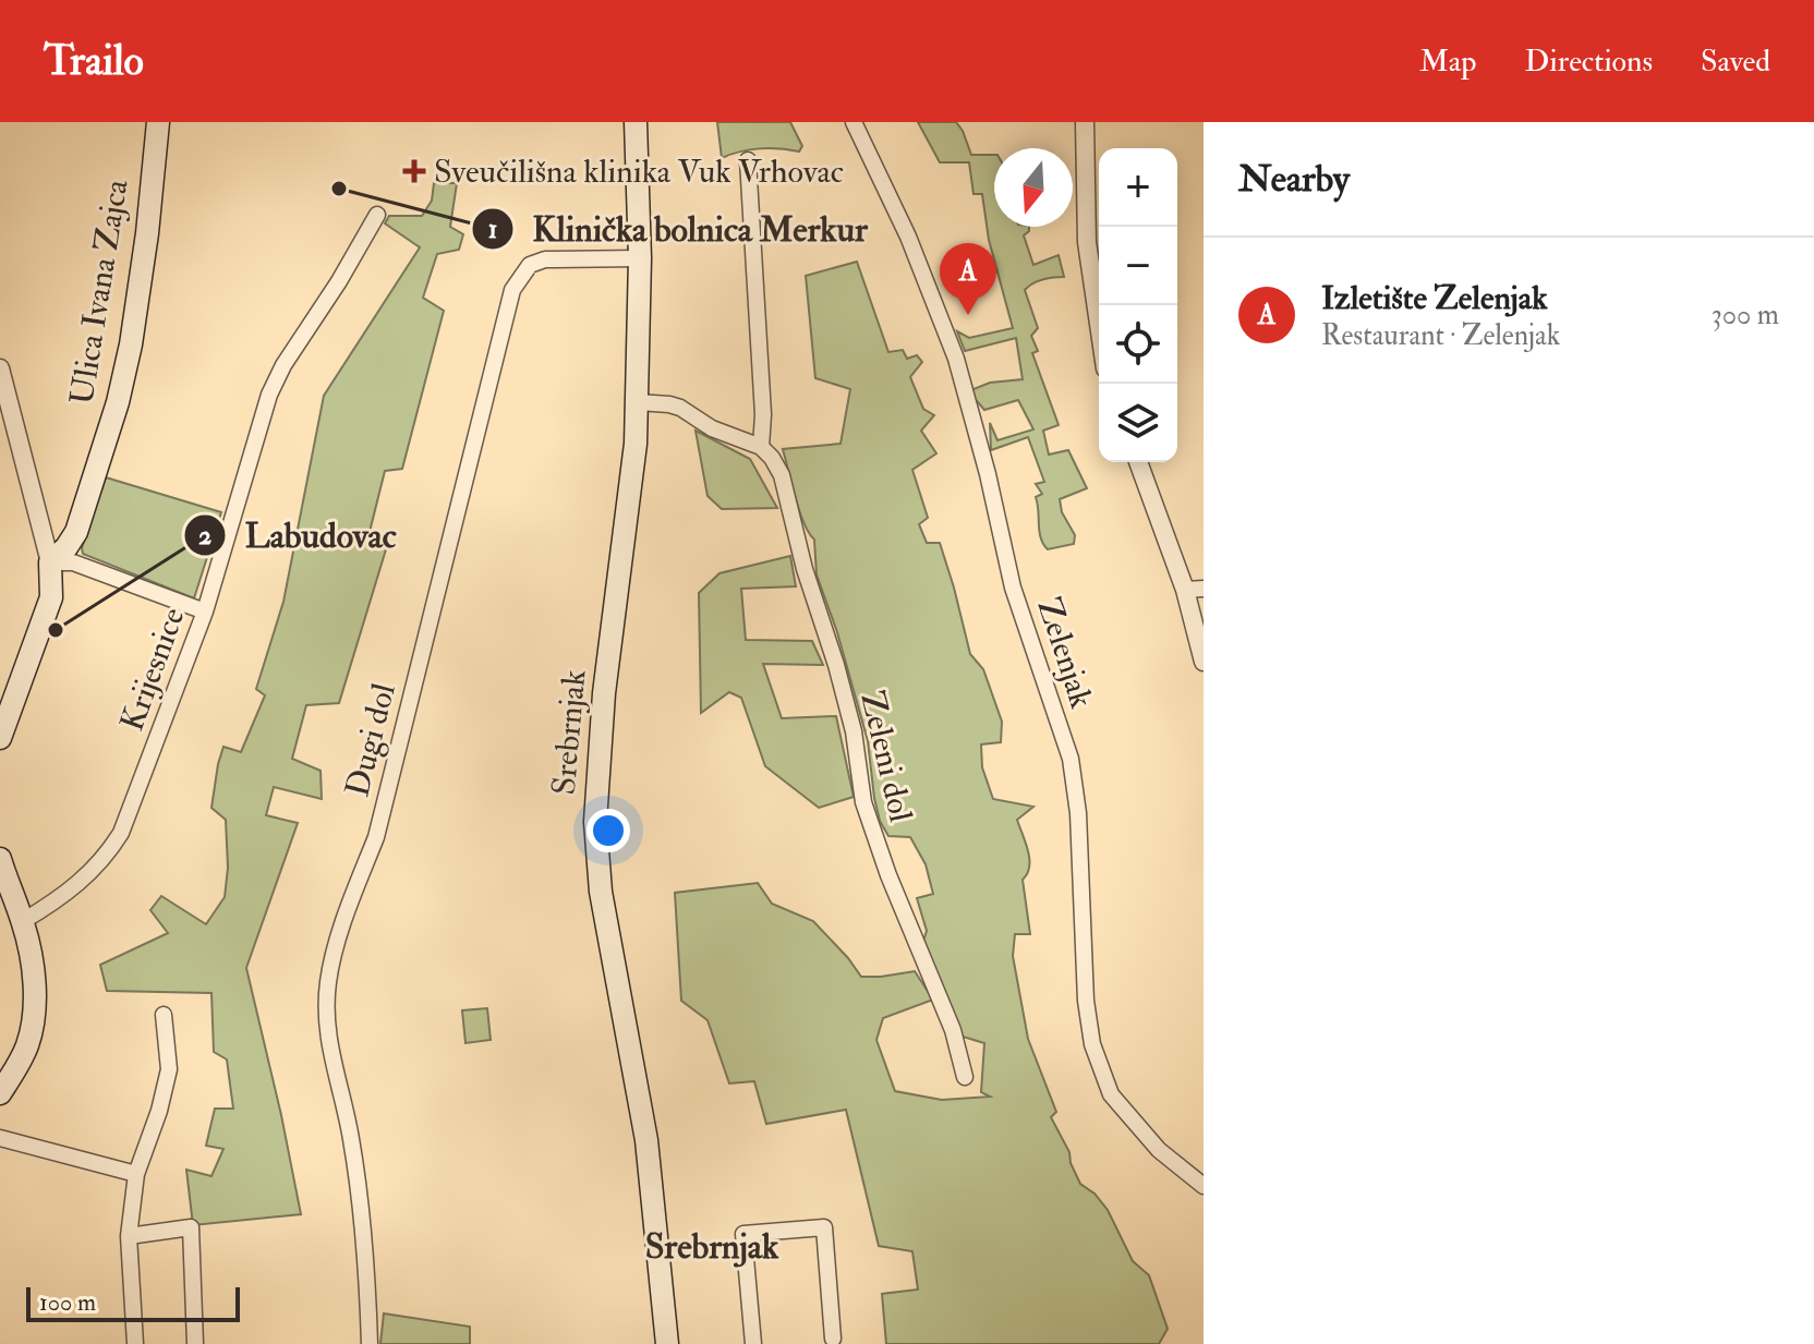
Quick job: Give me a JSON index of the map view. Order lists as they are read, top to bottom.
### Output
{
  "streets": {
    "main road": ["Ulica Ivana Zajca", "Srebrnjak"],
    "street": [
      "Zelenjak",
      "Krijesnice",
      "Dugi dol",
      "Zeleni dol"
    ]
  },
  "crossings": [
    ["Srebrnjak", "Dugi dol"]
  ],
  "districts": ["Srebrnjak"],
  "places": {
    "health": ["Sveučilišna klinika Vuk Vrhovac"],
    "other": ["Klinička bolnica Merkur", "Labudovac"]
  },
  "scale_bar": "100 m",
  "north": "bottom",
  "page": {
    "header": "Trailo",
    "nav": ["Map", "Directions", "Saved"],
    "heading": "Nearby",
    "map_buttons": ["+", "−"],
    "list": [
      {
        "mark": "A",
        "name": "Izletište Zelenjak",
        "note": "Restaurant · Zelenjak",
        "value": "300 m"
      }
    ],
    "pins": "A",
    "scale": "100 m"
  }
}
